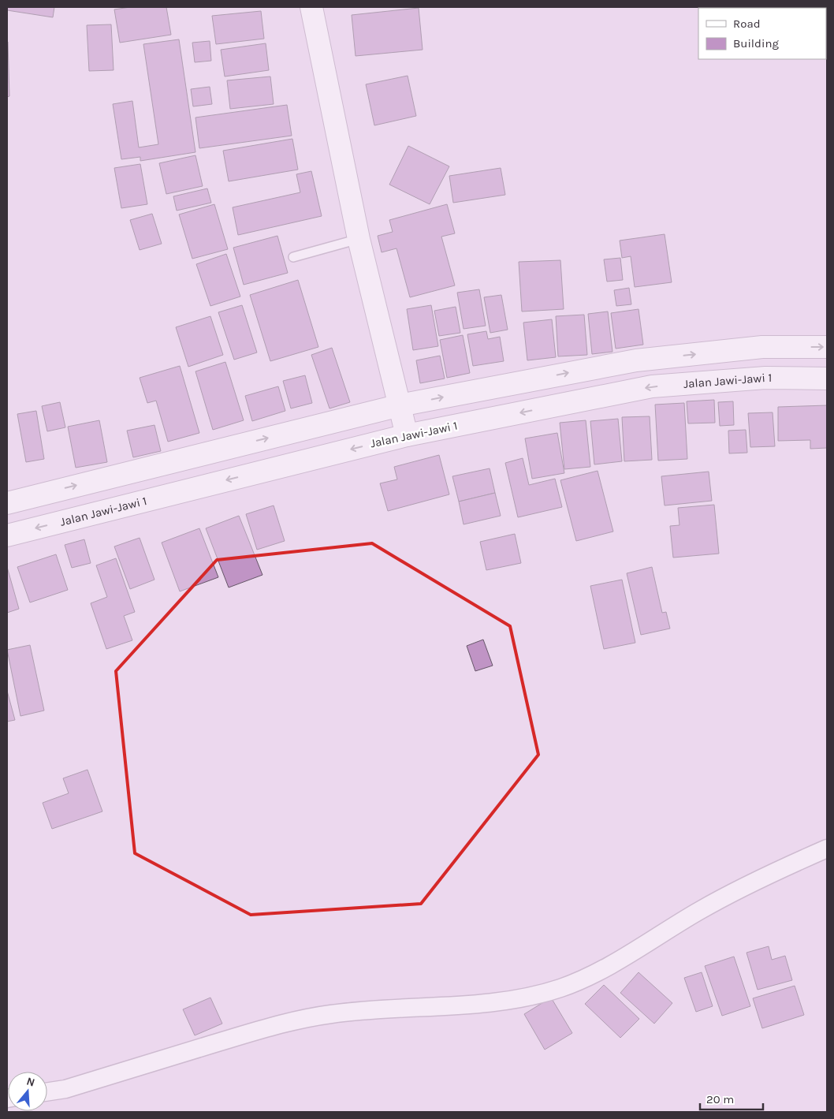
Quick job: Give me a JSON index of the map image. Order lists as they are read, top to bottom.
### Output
{
  "streets": {
    "main road": ["Jalan Jawi-Jawi 1"]
  },
  "legend": ["Road", "Building"],
  "scale_bar": "20 m",
  "north": "top"
}
